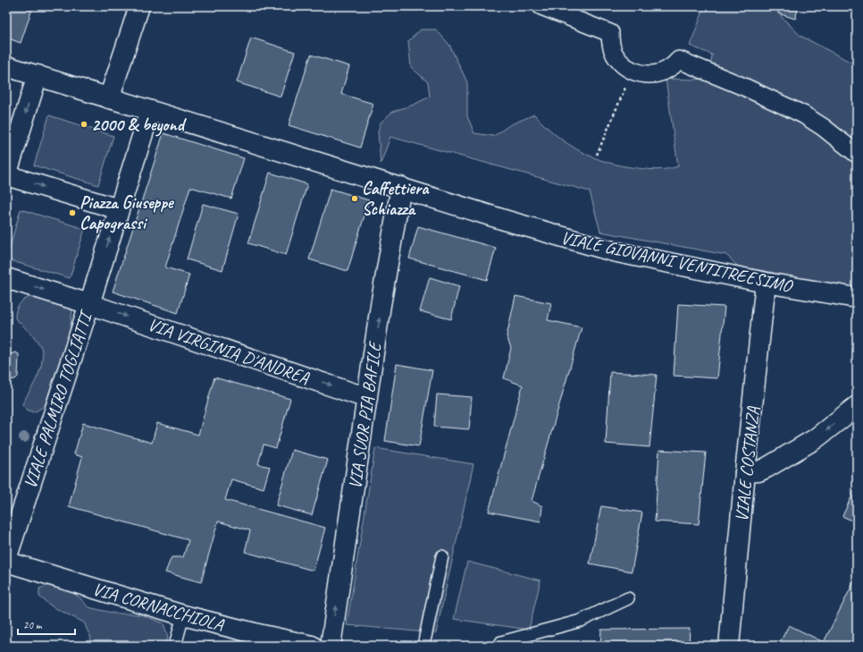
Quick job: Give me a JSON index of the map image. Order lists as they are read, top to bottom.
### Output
{
  "streets": {
    "street": [
      "VIALE GIOVANNI VENTITREESIMO",
      "VIA VIRGINIA D'ANDREA",
      "VIALE PALMIRO TOGLIATTI",
      "VIA SUOR PIA BAFILE",
      "VIALE COSTANZA",
      "VIA CORNACCHIOLA"
    ]
  },
  "crossings": [
    ["VIALE GIOVANNI VENTITREESIMO", "VIA SUOR PIA BAFILE"],
    ["VIALE GIOVANNI VENTITREESIMO", "VIALE COSTANZA"],
    ["VIA VIRGINIA D'ANDREA", "VIALE PALMIRO TOGLIATTI"],
    ["VIA VIRGINIA D'ANDREA", "VIA SUOR PIA BAFILE"],
    ["VIALE PALMIRO TOGLIATTI", "VIA CORNACCHIOLA"]
  ],
  "one_way": ["VIA VIRGINIA D'ANDREA", "VIA SUOR PIA BAFILE"],
  "places": ["2000 & beyond", "Caffettiera Schiazza", "Piazza Giuseppe Capograssi"],
  "scale_bar": "20 m"
}
